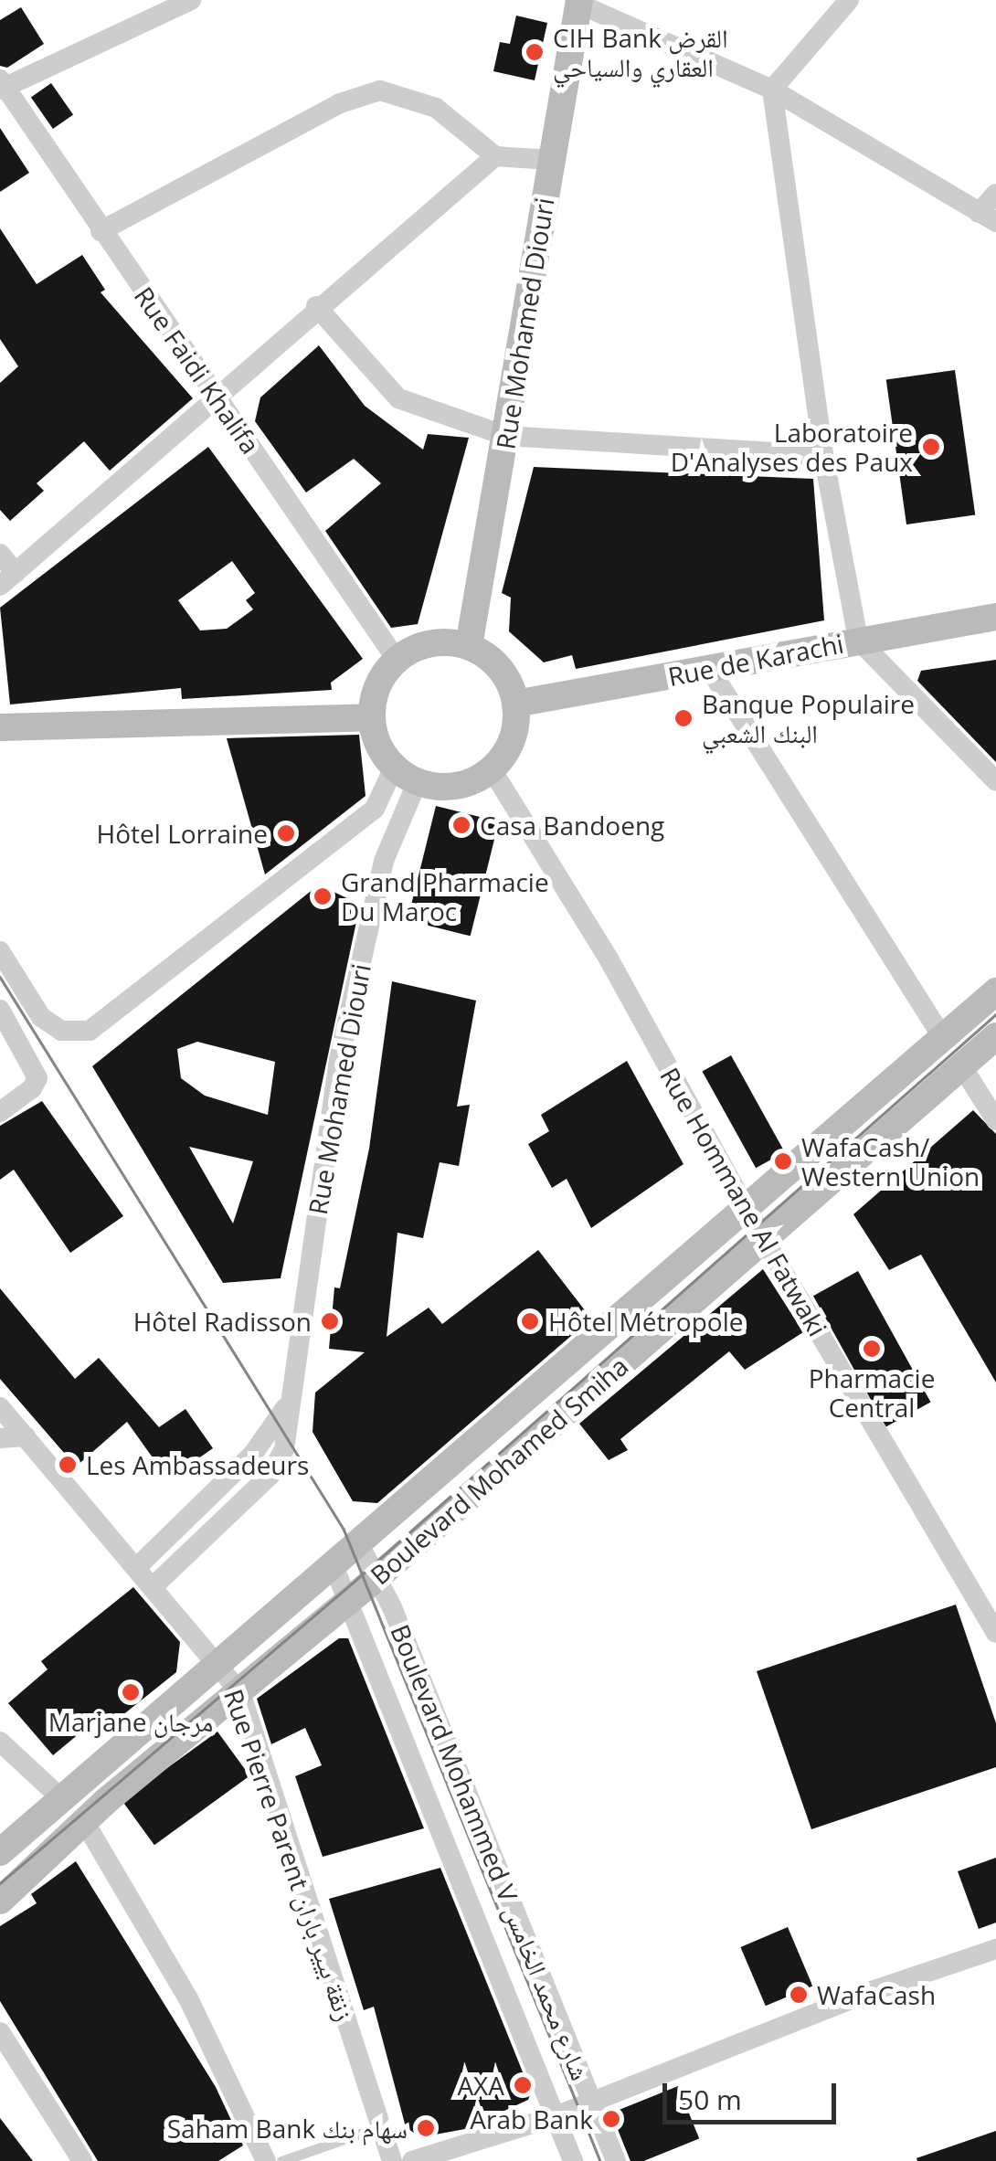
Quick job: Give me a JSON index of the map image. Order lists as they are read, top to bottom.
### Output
{
  "streets": {
    "street": [
      "Rue Mohamed Diouri",
      "Rue Faidi Khalifa",
      "Rue de Karachi",
      "Rue Hommane Al Fatwaki",
      "Boulevard Mohamed Smiha",
      "Boulevard Mohammed V شارع محمد الخامس",
      "Rue Pierre Parent زنقة بيير باران"
    ]
  },
  "crossings": [
    ["Rue Mohamed Diouri", "Rue Faidi Khalifa"],
    ["Rue Mohamed Diouri", "Rue de Karachi"],
    ["Rue Mohamed Diouri", "Rue Hommane Al Fatwaki"],
    ["Rue Mohamed Diouri", "Rue Pierre Parent زنقة بيير باران"],
    ["Rue Faidi Khalifa", "Rue de Karachi"],
    ["Rue Faidi Khalifa", "Rue Hommane Al Fatwaki"],
    ["Rue de Karachi", "Rue Hommane Al Fatwaki"],
    ["Rue Hommane Al Fatwaki", "Boulevard Mohamed Smiha"],
    ["Boulevard Mohamed Smiha", "Boulevard Mohammed V شارع محمد الخامس"],
    ["Boulevard Mohamed Smiha", "Rue Pierre Parent زنقة بيير باران"]
  ],
  "places": [
    "CIH Bank القرض العقاري والسياحي",
    "Laboratoire D'Analyses des Paux",
    "Banque Populaire البنك الشعبي",
    "Casa Bandoeng",
    "Hôtel Lorraine",
    "Grand Pharmacie Du Maroc",
    "WafaCash/ Western Union",
    "Hôtel Radisson",
    "Hôtel Métropole",
    "Pharmacie Central",
    "Les Ambassadeurs",
    "Marjane مرجان",
    "WafaCash",
    "AXA",
    "Arab Bank",
    "Saham Bank سهام بنك"
  ],
  "scale_bar": "50 m"
}
